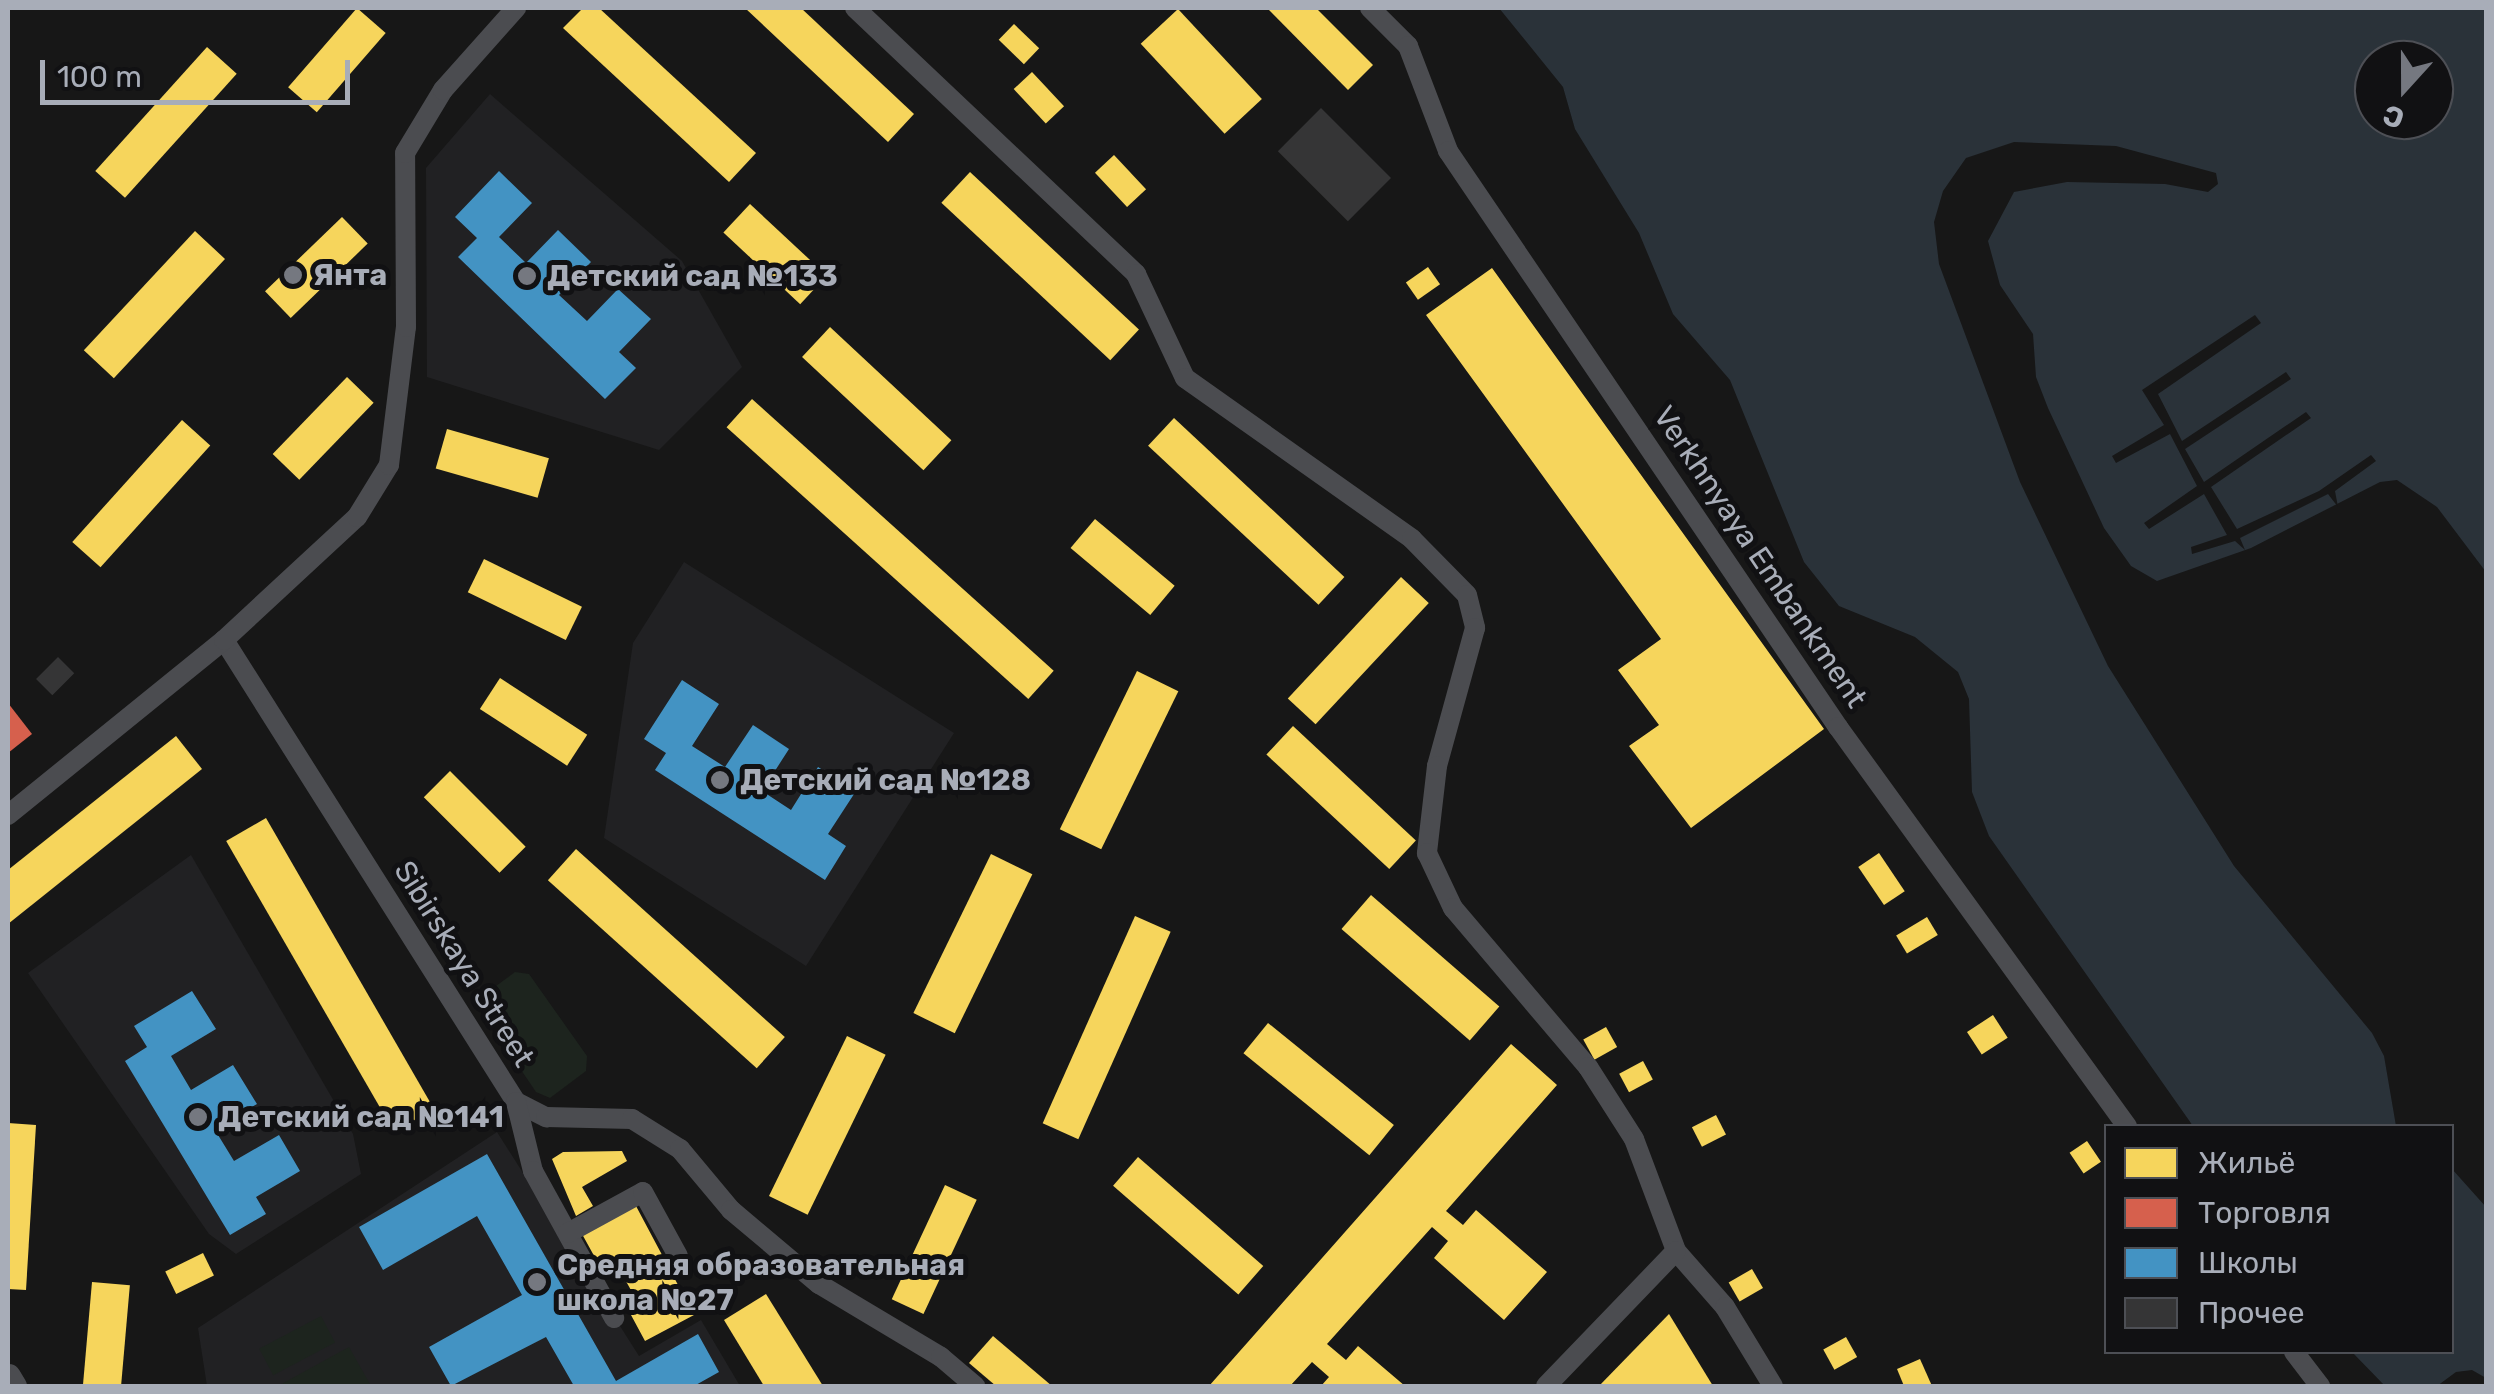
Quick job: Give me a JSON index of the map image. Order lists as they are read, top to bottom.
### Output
{
  "streets": {
    "street": ["Verkhnyaya Embankment", "Sibirskaya Street"]
  },
  "places": [
    "Янта",
    "Детский сад №133",
    "Детский сад №128",
    "Детский сад №141",
    "Средняя образовательная школа №27"
  ],
  "legend": [
    "Жильё",
    "Торговля",
    "Школы",
    "Прочее"
  ],
  "scale_bar": "100 m",
  "north": "bottom"
}
